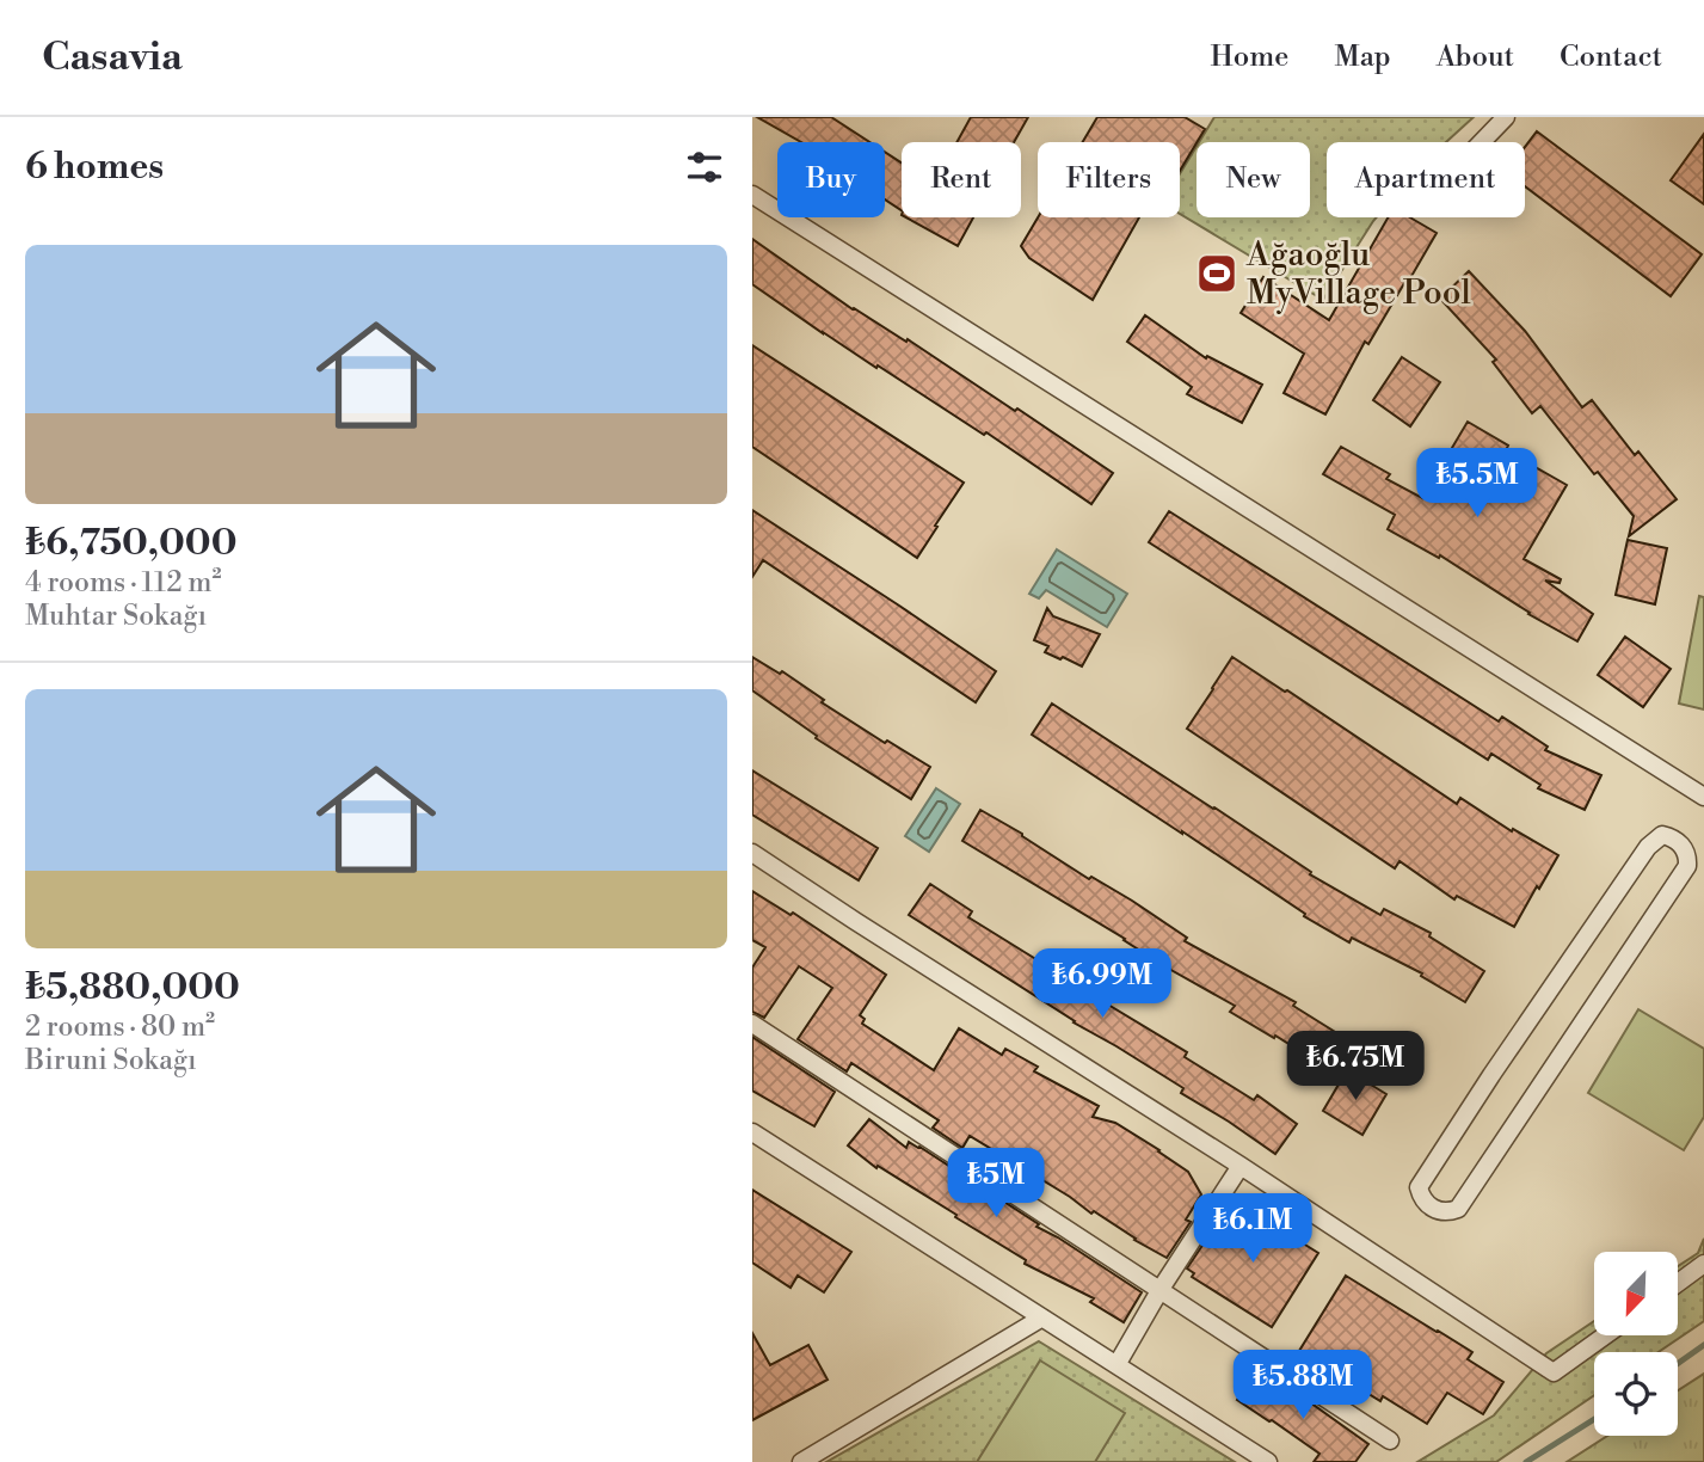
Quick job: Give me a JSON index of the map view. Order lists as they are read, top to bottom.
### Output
{
  "places": {
    "sports": ["Ağaoğlu MyVillage Pool"]
  },
  "north": "bottom left",
  "page": {
    "header": "Casavia",
    "nav": [
      "Home",
      "Map",
      "About",
      "Contact"
    ],
    "heading": "6 homes",
    "chip": [
      "Buy",
      "Rent",
      "Filters",
      "New",
      "Apartment"
    ],
    "list": [
      {
        "name": "₺6,750,000",
        "note": "4 rooms · 112 m² · Muhtar Sokağı"
      },
      {
        "name": "₺5,880,000",
        "note": "2 rooms · 80 m² · Biruni Sokağı"
      }
    ],
    "price": [
      "₺5.5M",
      "₺6.99M",
      "₺6.75M",
      "₺5M",
      "₺6.1M",
      "₺5.88M"
    ]
  }
}
